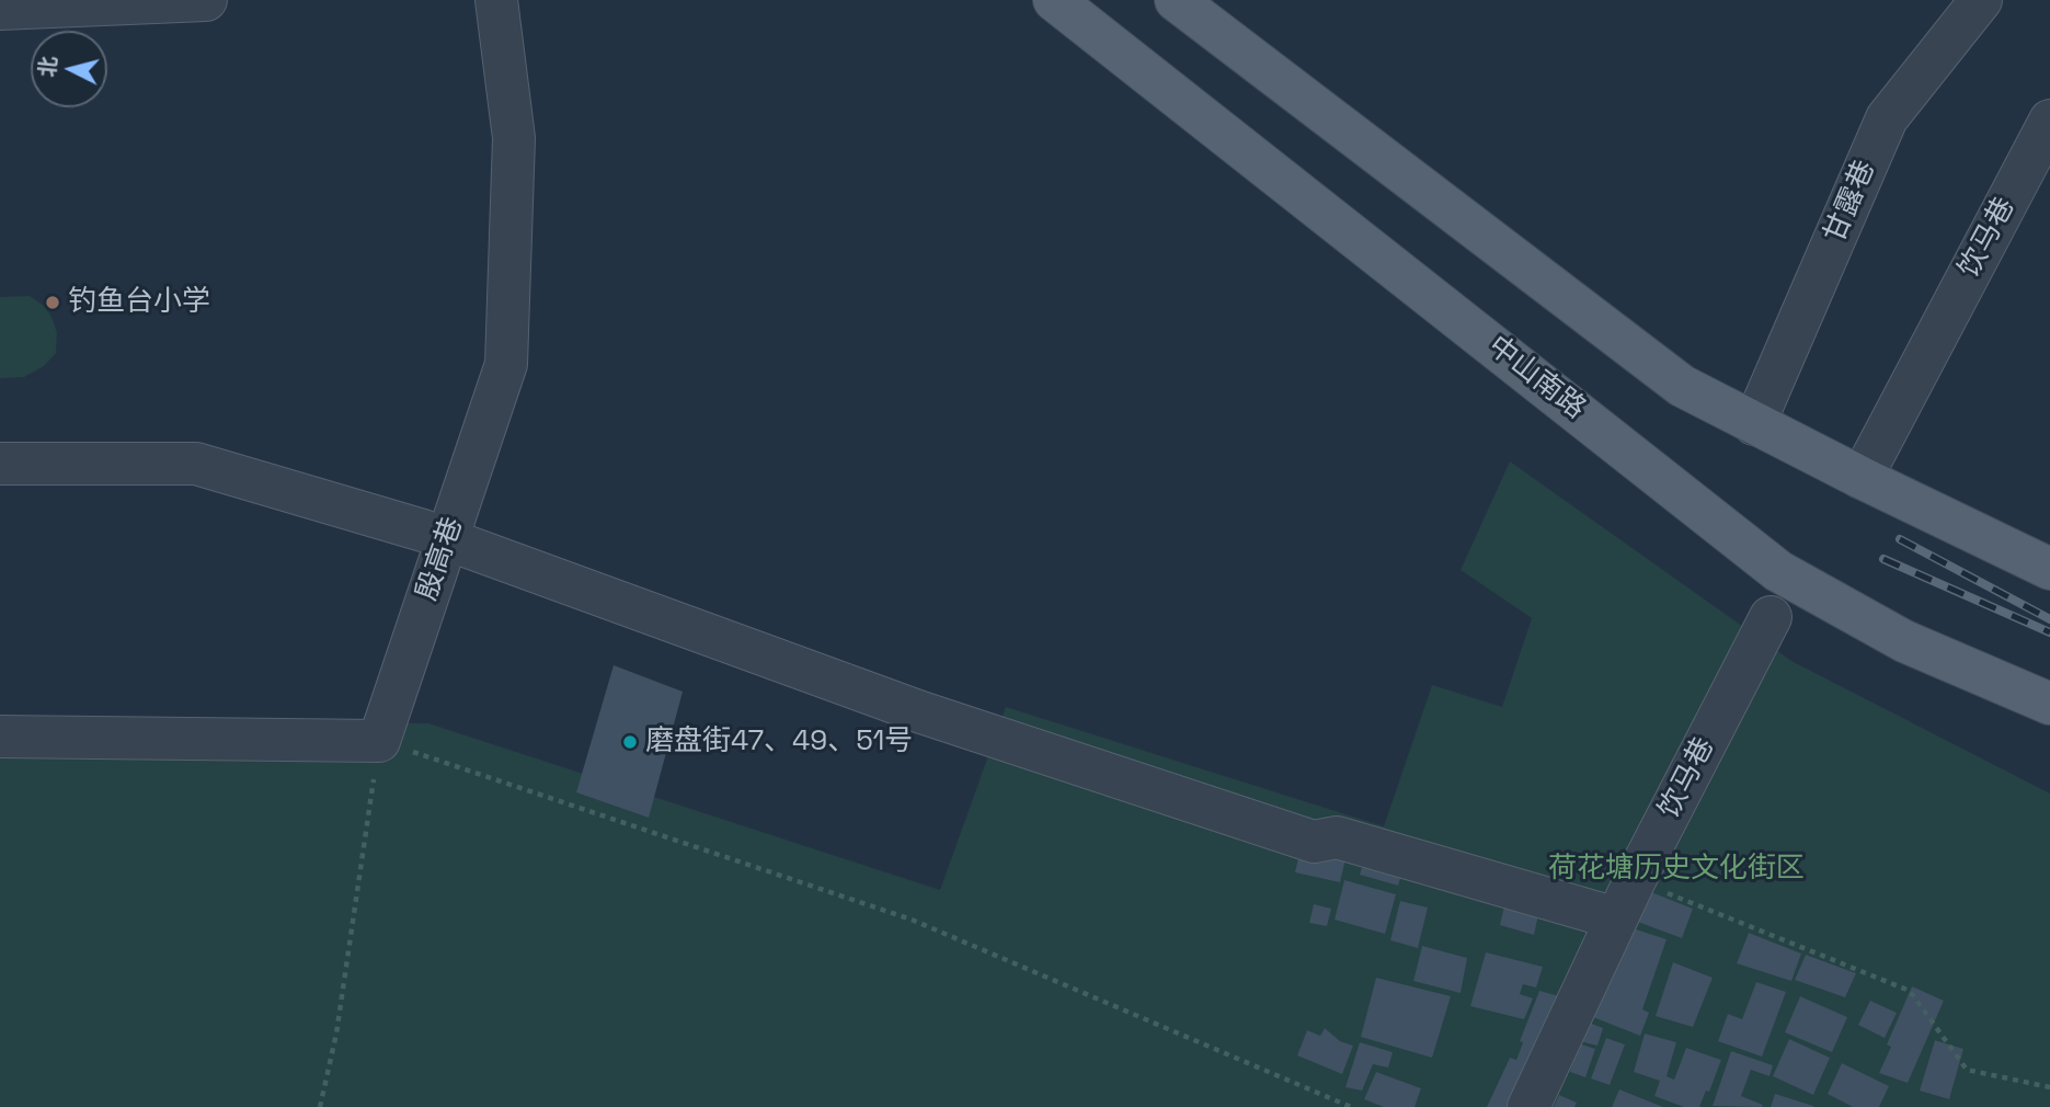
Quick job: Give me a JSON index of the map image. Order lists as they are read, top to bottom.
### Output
{
  "streets": {
    "main road": ["中山南路"],
    "street": ["甘露巷", "饮马巷", "殷高巷"]
  },
  "parks": ["荷花塘历史文化街区"],
  "places": ["钓鱼台小学", "磨盘街47、49、51号"],
  "north": "left"
}
